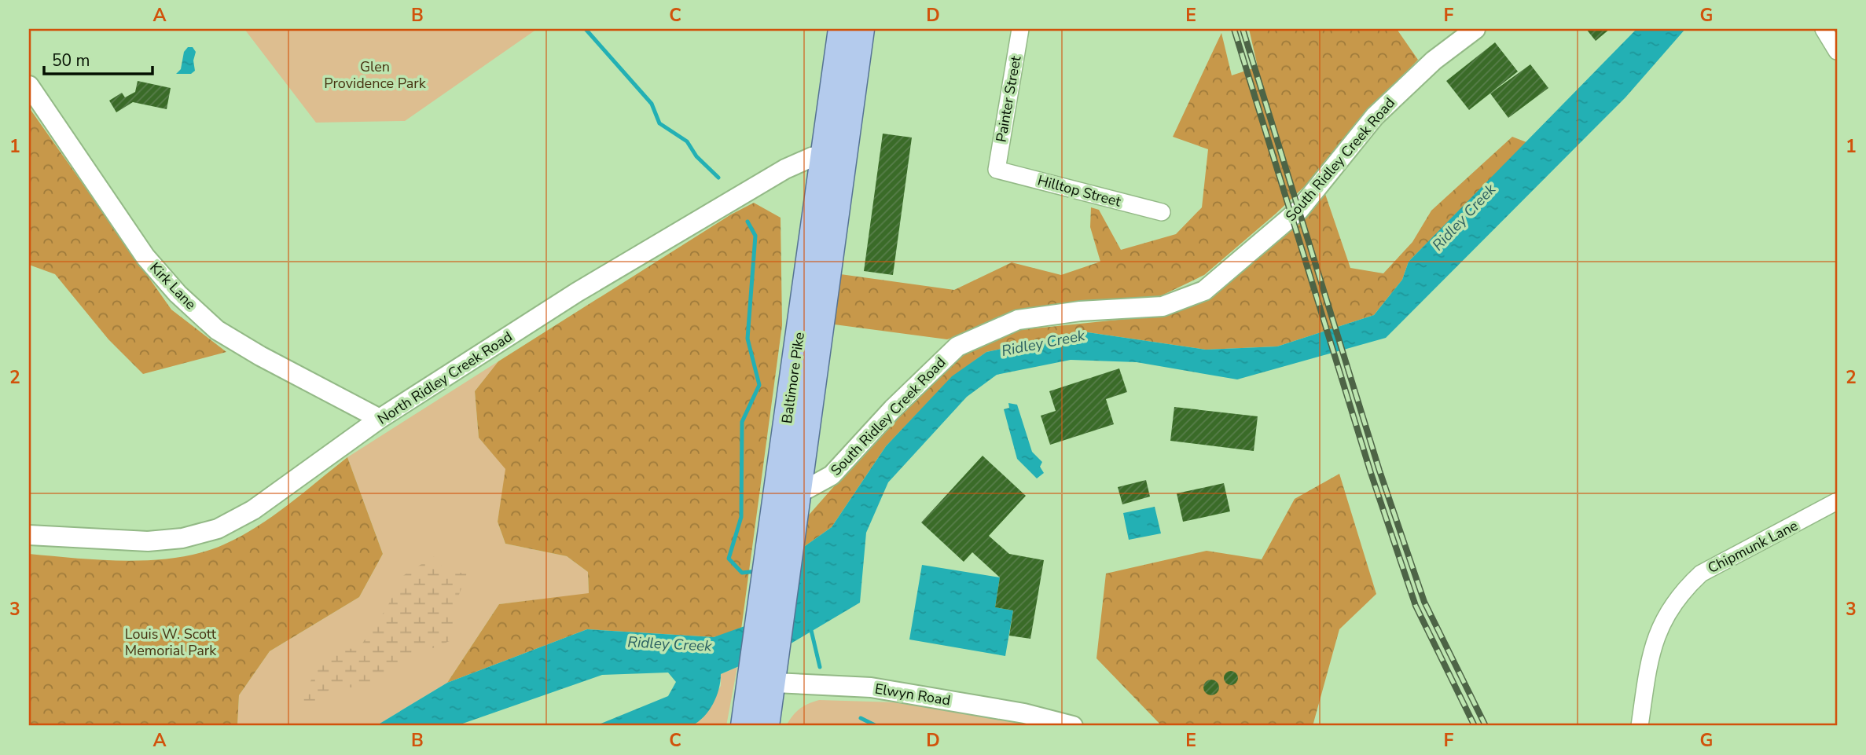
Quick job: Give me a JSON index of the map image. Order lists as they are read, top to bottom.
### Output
{
  "streets": {
    "main road": ["Baltimore Pike"],
    "street": [
      "Painter Street",
      "South Ridley Creek Road",
      "Hilltop Street",
      "Kirk Lane",
      "North Ridley Creek Road",
      "Chipmunk Lane",
      "Elwyn Road"
    ]
  },
  "crossings": [
    ["Painter Street", "Hilltop Street"],
    ["South Ridley Creek Road", "Baltimore Pike"],
    ["Kirk Lane", "North Ridley Creek Road"],
    ["North Ridley Creek Road", "Baltimore Pike"],
    ["Baltimore Pike", "Elwyn Road"]
  ],
  "water": ["Ridley Creek"],
  "parks": ["Glen Providence Park", "Louis W. Scott Memorial Park"],
  "scale_bar": "50 m",
  "grid": {
    "columns": [
      "A",
      "B",
      "C",
      "D",
      "E",
      "F",
      "G"
    ],
    "rows": ["1", "2", "3"]
  }
}
